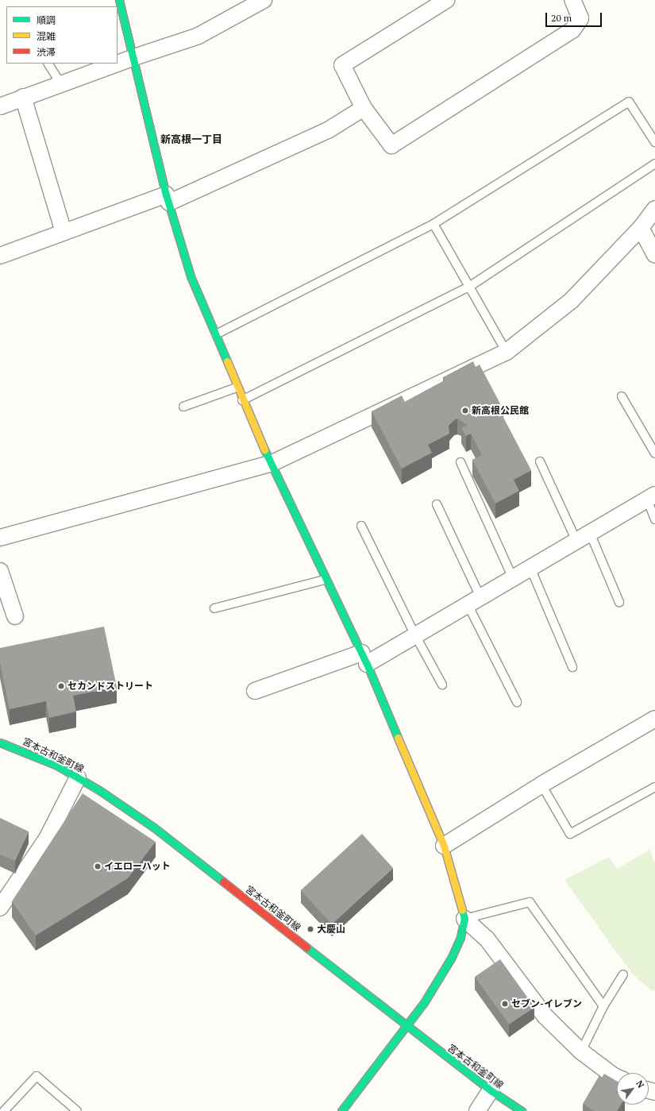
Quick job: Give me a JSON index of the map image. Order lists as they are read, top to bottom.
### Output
{
  "streets": {
    "street": ["宮本古和釜町線"]
  },
  "districts": ["新高根一丁目"],
  "places": [
    "新高根公民館",
    "セカンドストリート",
    "イエローハット",
    "大慶山",
    "セブン-イレブン"
  ],
  "legend": ["順調", "混雑", "渋滞"],
  "scale_bar": "20 m",
  "north": "top right"
}
